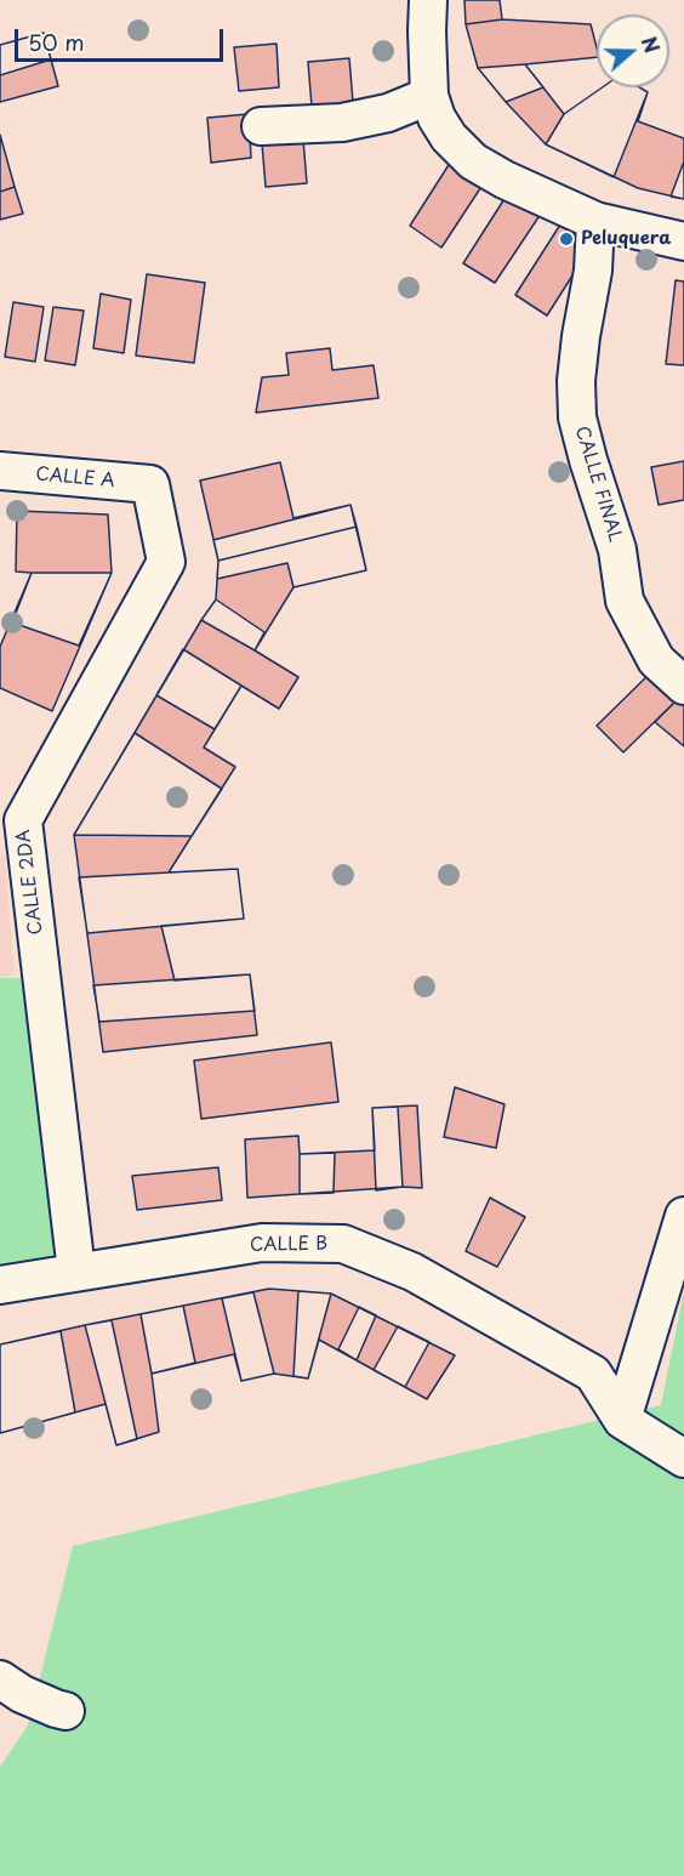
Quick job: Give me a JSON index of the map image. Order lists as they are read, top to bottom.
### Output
{
  "streets": {
    "street": [
      "CALLE A",
      "CALLE FINAL",
      "CALLE 2DA",
      "CALLE B"
    ]
  },
  "crossings": [
    ["CALLE A", "CALLE 2DA"],
    ["CALLE 2DA", "CALLE B"]
  ],
  "places": ["Peluquera"],
  "scale_bar": "50 m",
  "north": "right"
}
